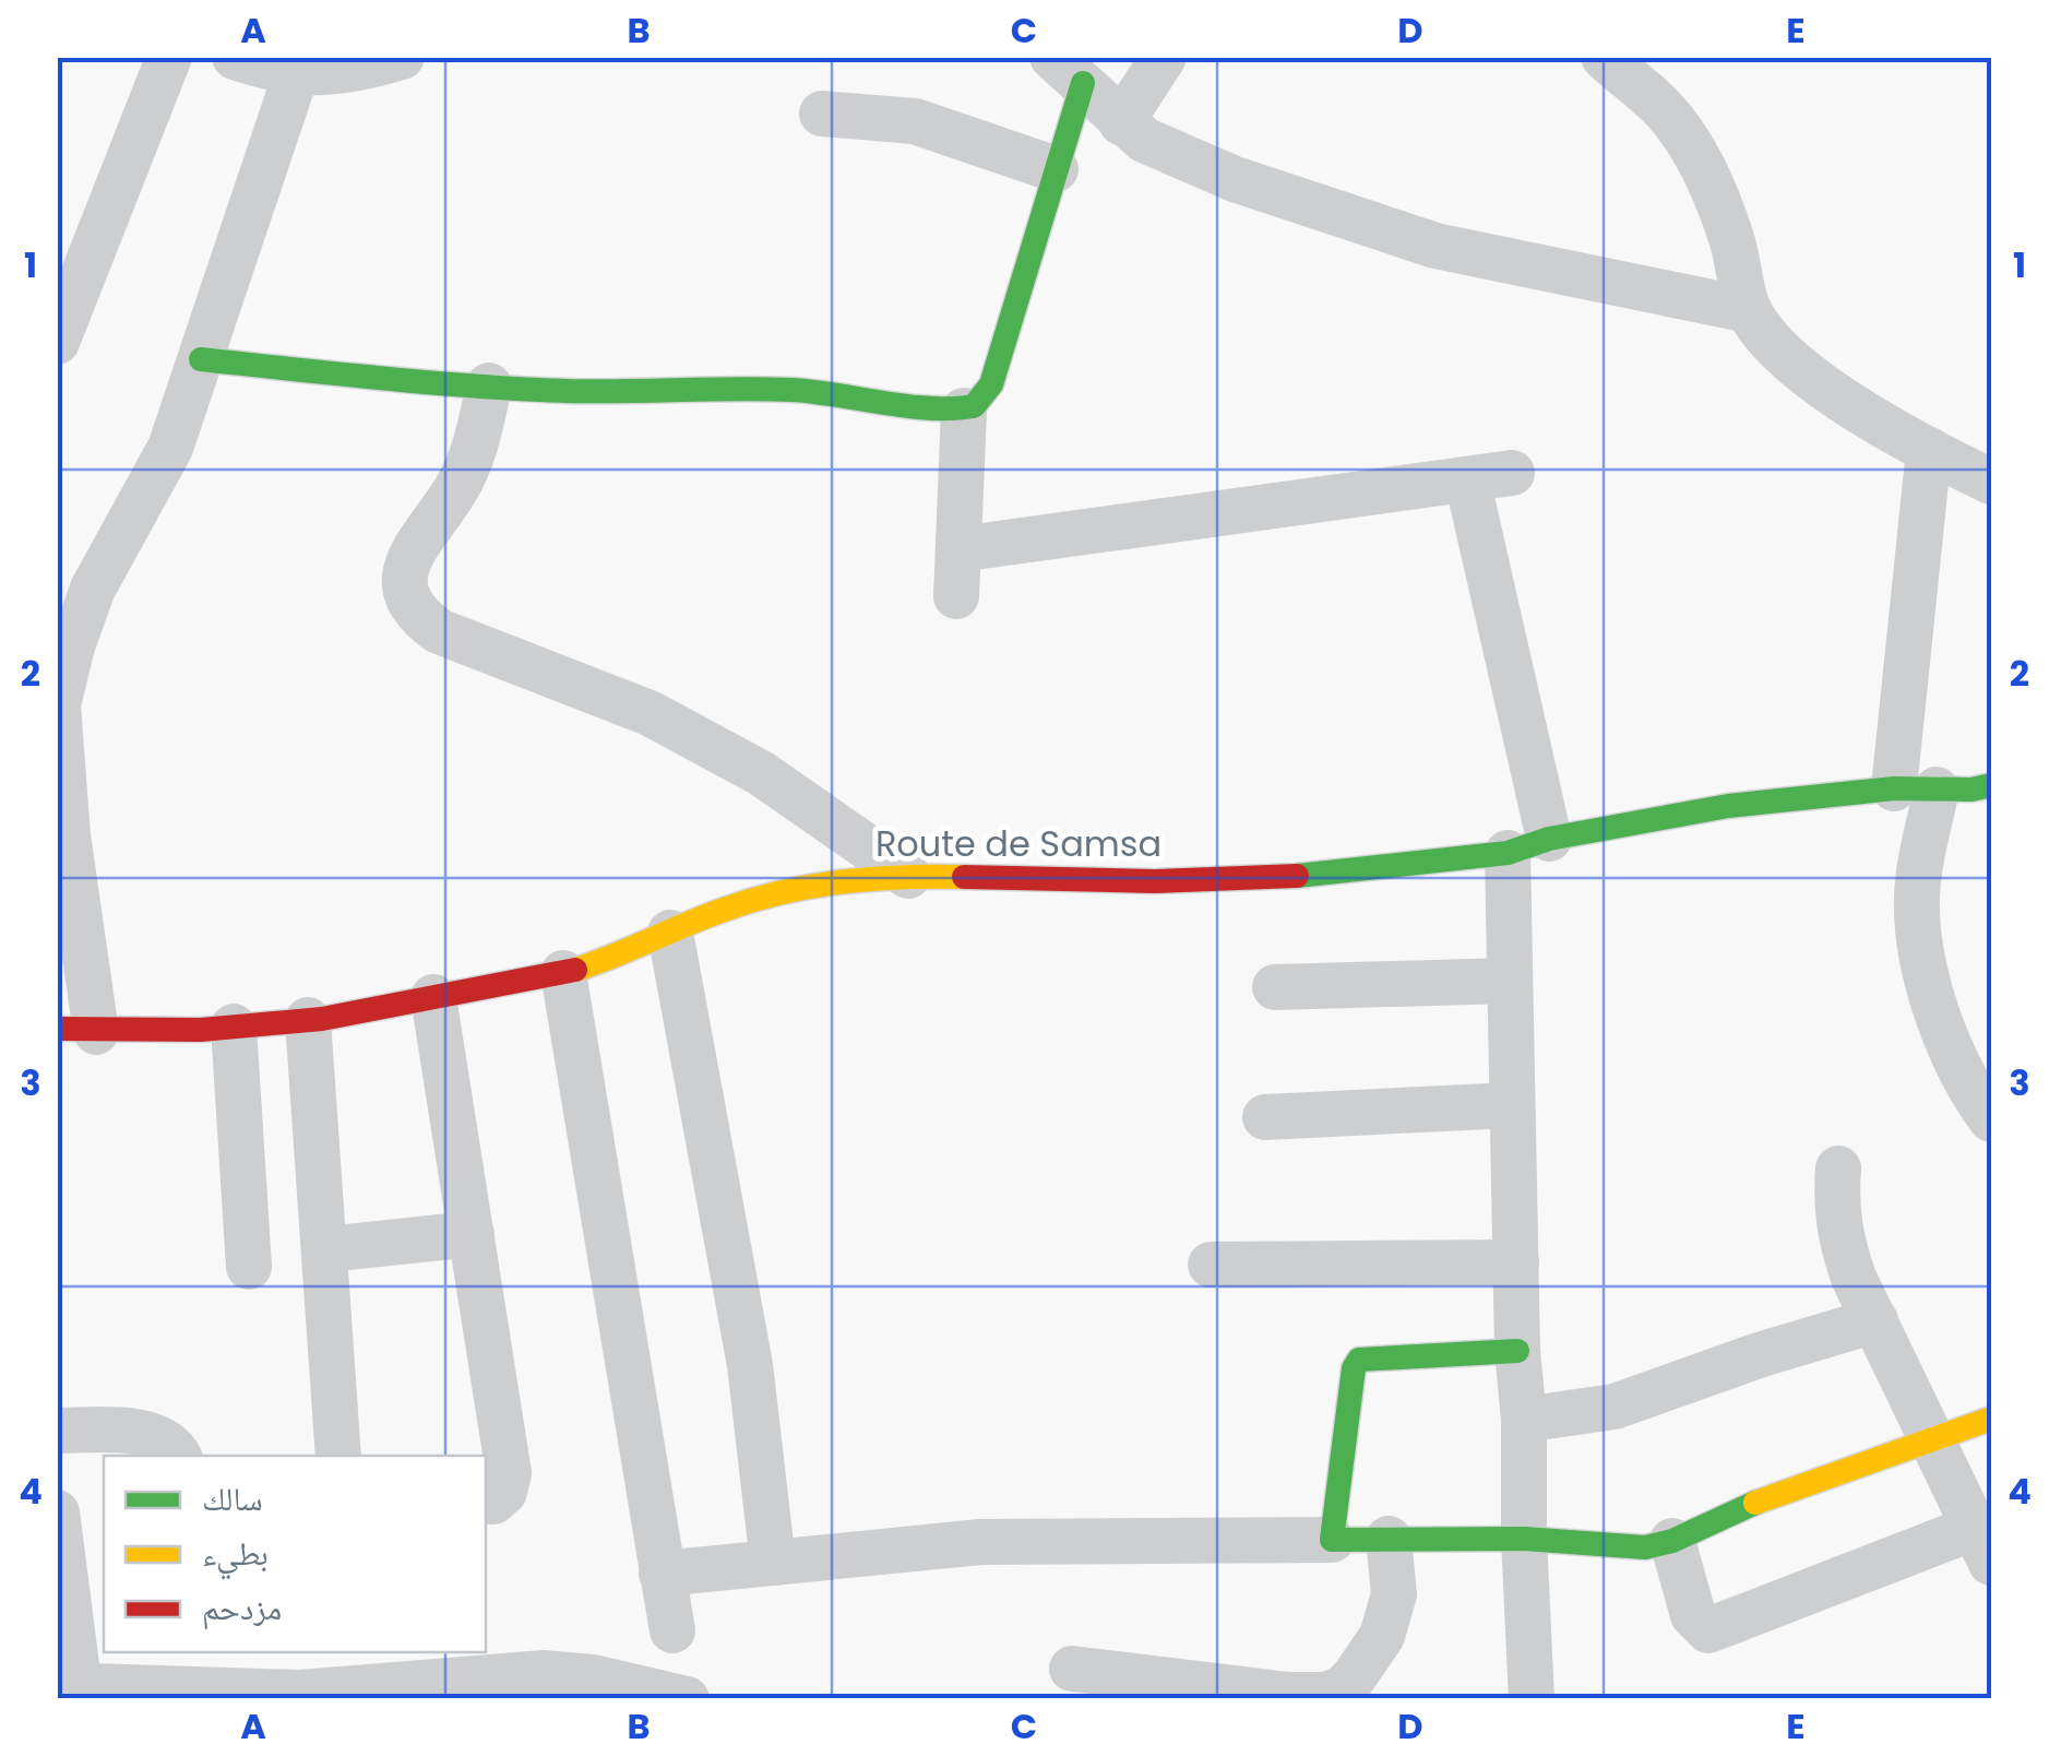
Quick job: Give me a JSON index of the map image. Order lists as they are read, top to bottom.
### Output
{
  "streets": {
    "street": ["Route de Samsa"]
  },
  "legend": ["سالك", "بطيء", "مزدحم"],
  "grid": {
    "columns": [
      "A",
      "B",
      "C",
      "D",
      "E"
    ],
    "rows": [
      "1",
      "2",
      "3",
      "4"
    ]
  }
}
